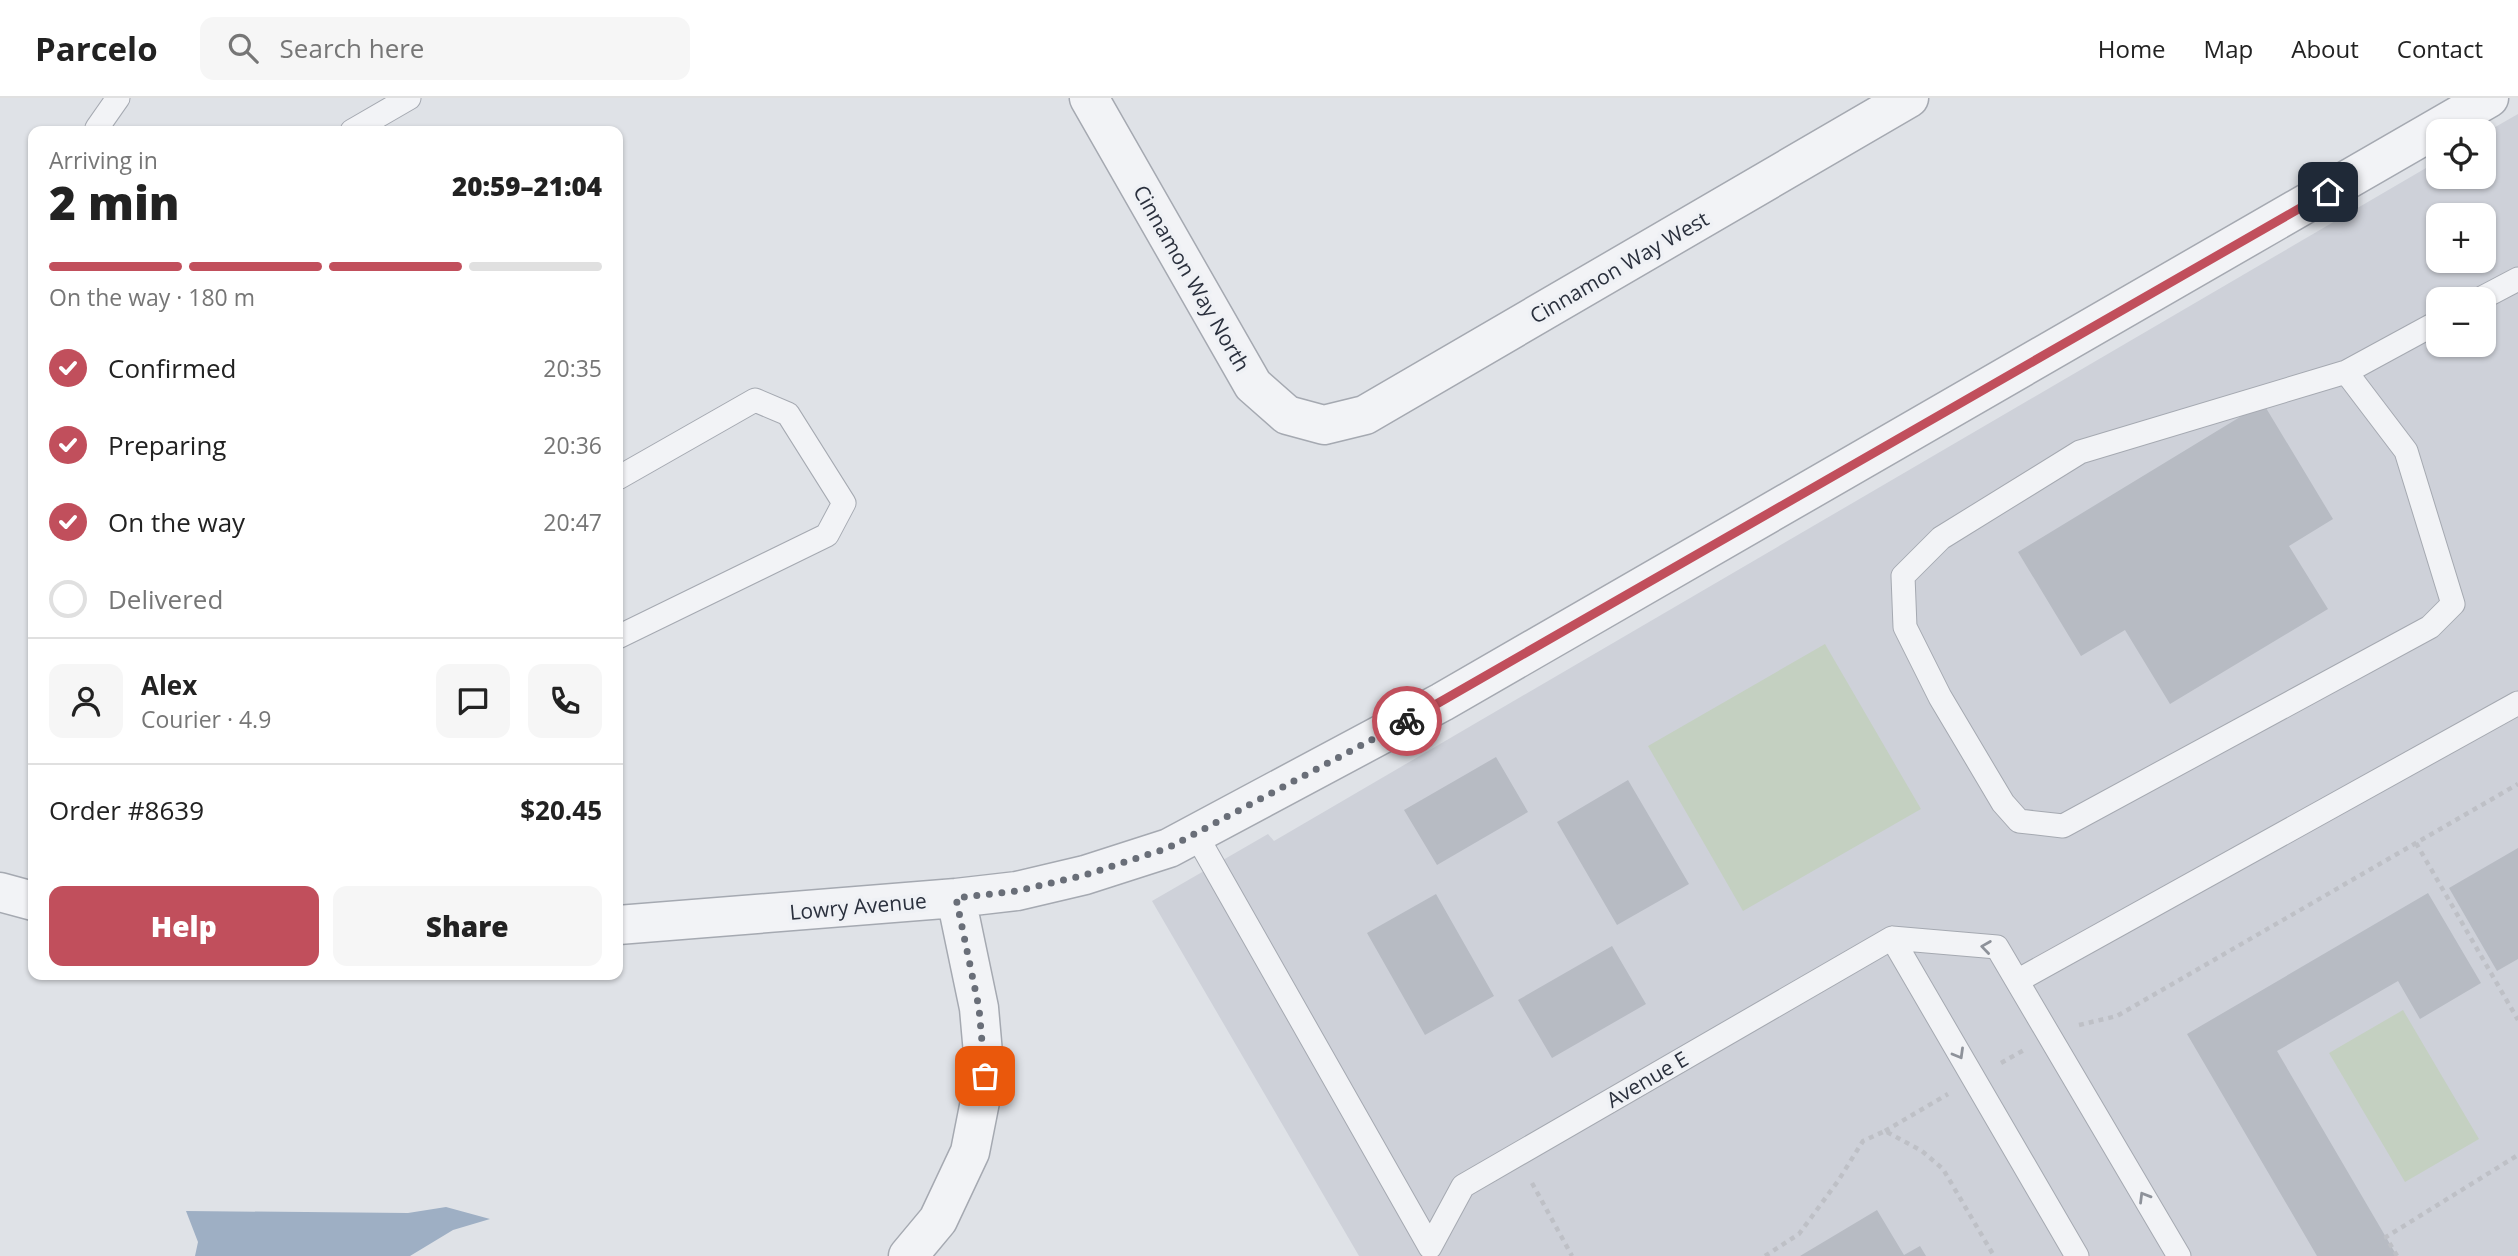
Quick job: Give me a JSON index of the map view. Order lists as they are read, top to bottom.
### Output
{
  "streets": {
    "street": ["Cinnamon Way West", "Cinnamon Way North", "Lowry Avenue"],
    "lane": ["Avenue E"]
  },
  "crossings": [
    ["Cinnamon Way West", "Cinnamon Way North"]
  ],
  "page": {
    "header": "Parcelo",
    "search": "Search here",
    "nav": [
      "Home",
      "Map",
      "About",
      "Contact"
    ],
    "map_buttons": ["+", "−"],
    "heading": ["2 min", "Arriving in", "20:59–21:04"],
    "panel": [
      "Alex",
      "Courier · 4.9",
      "Order #8639",
      "$20.45"
    ],
    "bar": "On the way · 180 m",
    "list": [
      ["Confirmed", "20:35"],
      ["Preparing", "20:36"],
      ["On the way", "20:47"],
      "Delivered"
    ],
    "buttons": ["Help", "Share"]
  }
}
